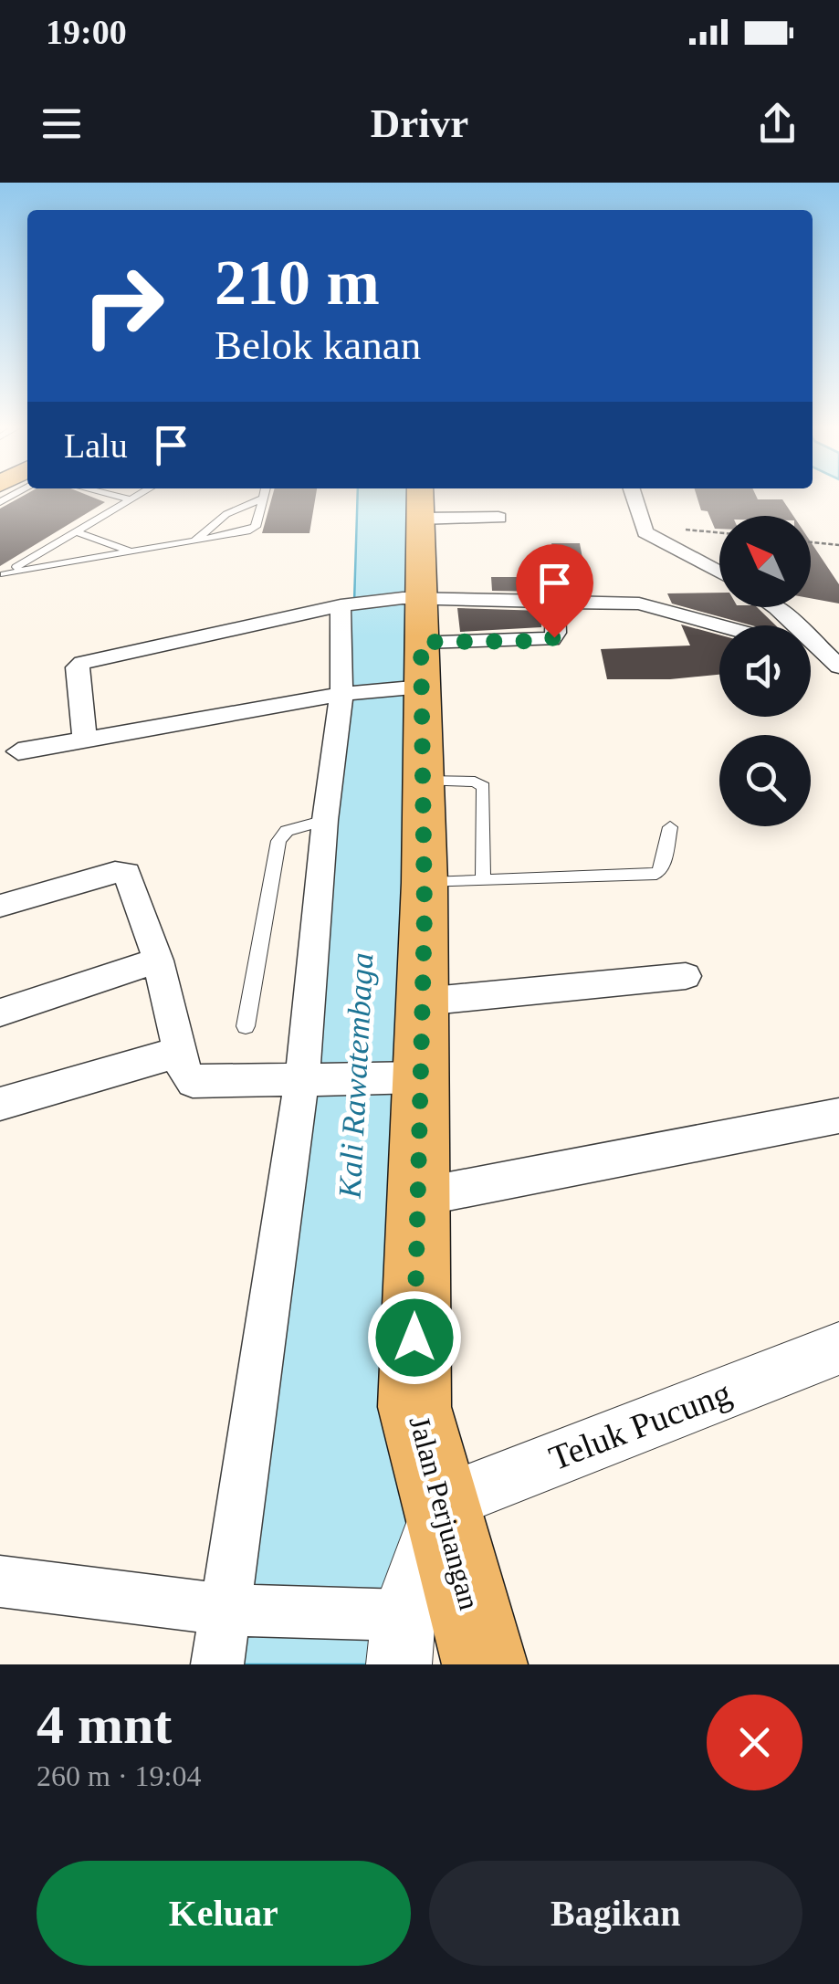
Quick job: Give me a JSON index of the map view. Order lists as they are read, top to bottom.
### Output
{
  "streets": {
    "main road": ["Jalan Perjuangan"],
    "street": ["Teluk Pucung"]
  },
  "crossings": [
    ["Teluk Pucung", "Jalan Perjuangan"]
  ],
  "water": ["Kali Rawatembaga"],
  "north": "top left",
  "page": {
    "status": "19:00",
    "header": "Drivr",
    "turn": ["210 m", "Belok kanan"],
    "then": "Lalu",
    "heading": ["4 mnt", "260 m · 19:04"],
    "buttons": ["Keluar", "Bagikan"]
  }
}
